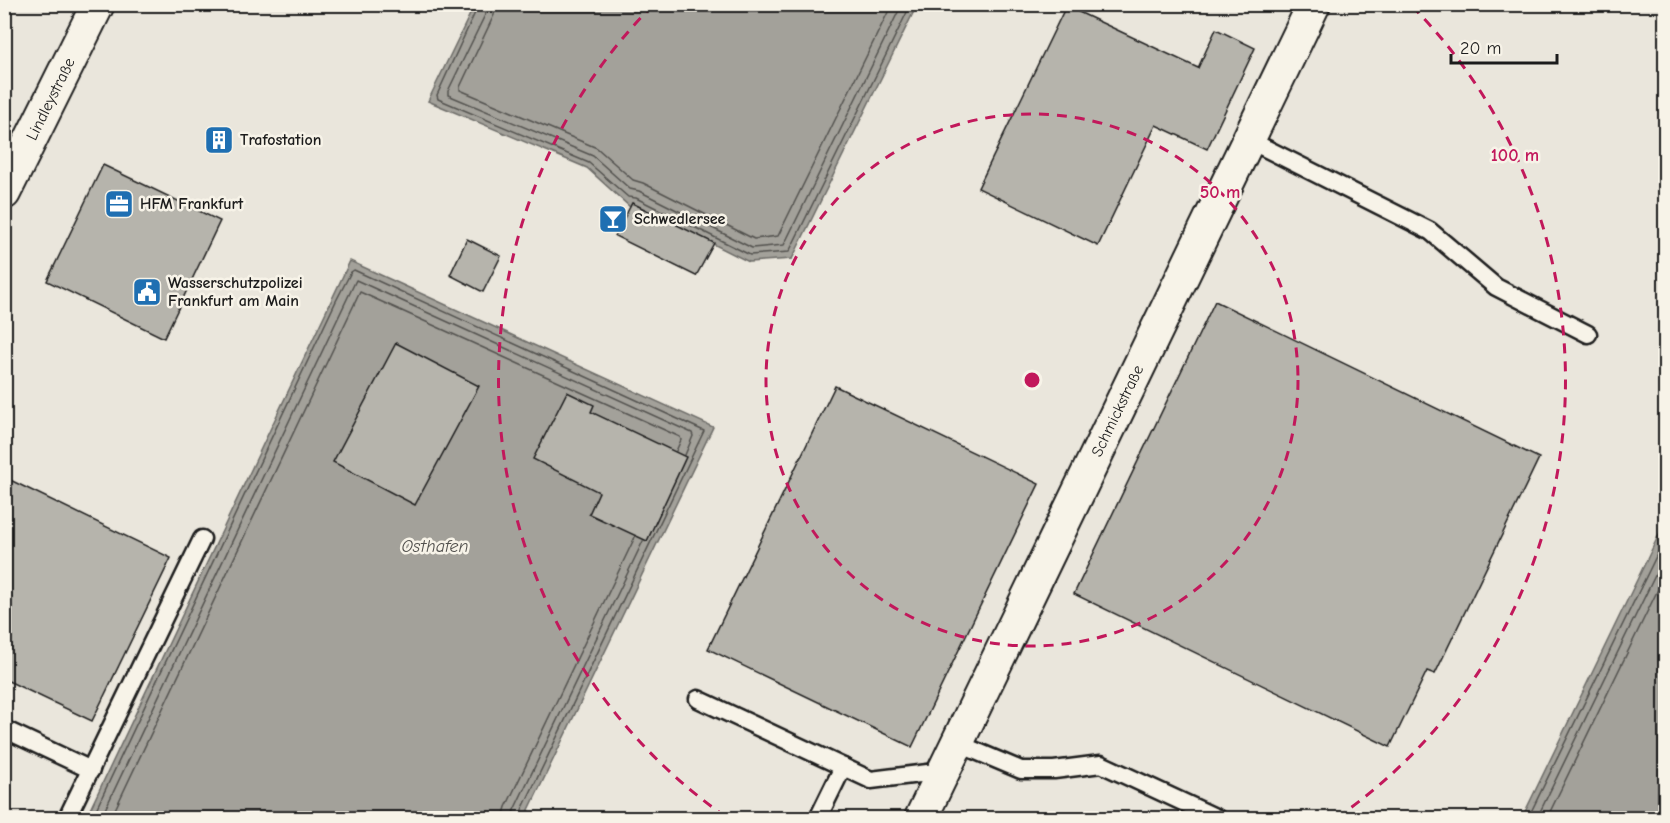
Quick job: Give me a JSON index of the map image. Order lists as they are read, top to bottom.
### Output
{
  "streets": {
    "street": ["Lindleystraße", "Schmickstraße"]
  },
  "water": ["Osthafen"],
  "places": {
    "building": ["Trafostation"],
    "office": ["HFM Frankfurt"],
    "bar": ["Schwedlersee"],
    "public building": ["Wasserschutzpolizei Frankfurt am Main"]
  },
  "scale_bar": "20 m",
  "rings": ["100 m", "50 m"]
}
